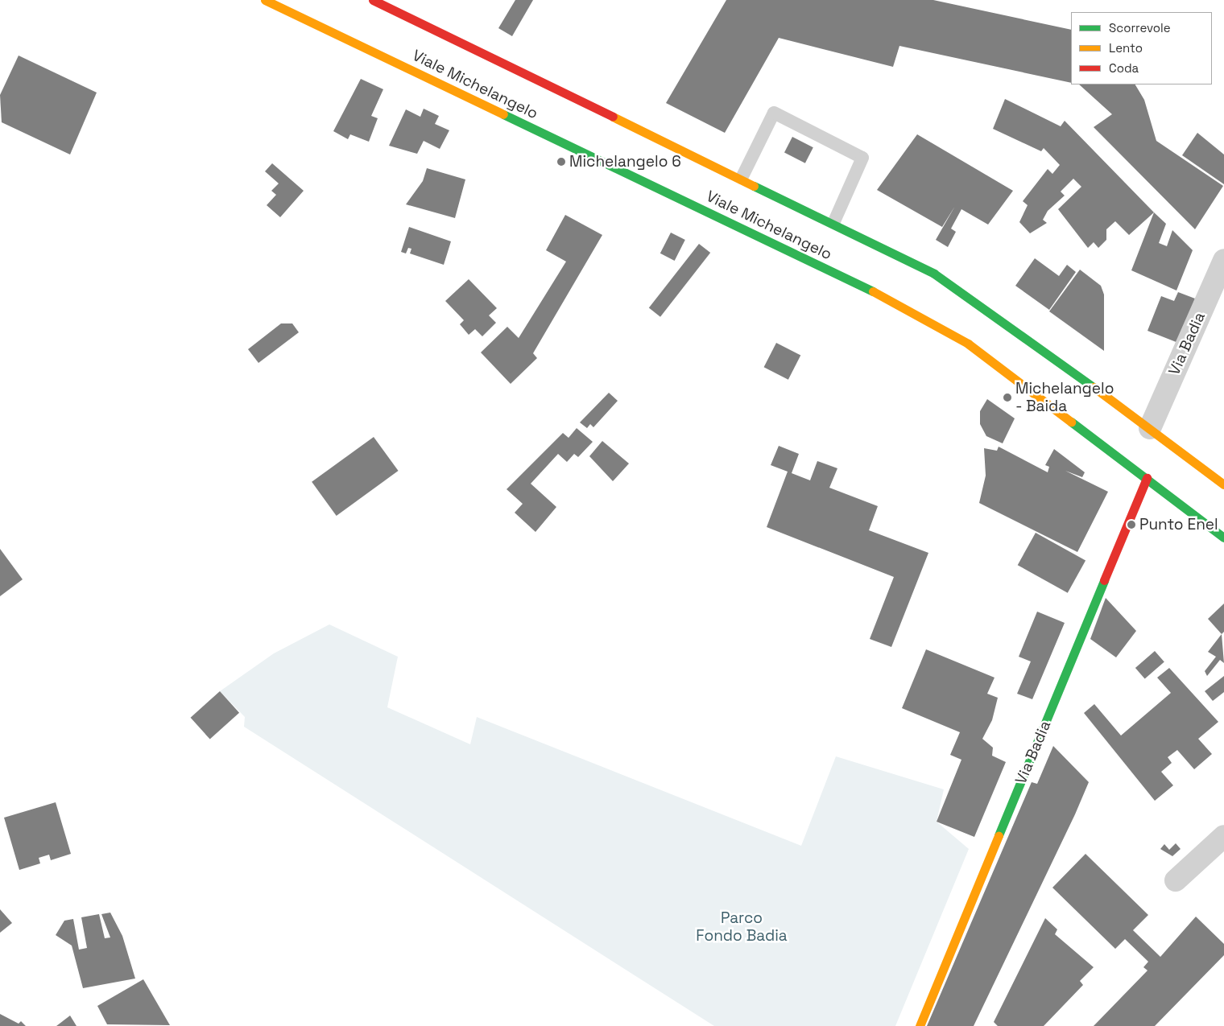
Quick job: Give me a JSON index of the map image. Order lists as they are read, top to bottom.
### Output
{
  "streets": {
    "street": ["Viale Michelangelo", "Via Badia"]
  },
  "crossings": [
    ["Viale Michelangelo", "Via Badia"]
  ],
  "parks": ["Parco Fondo Badia"],
  "places": ["Michelangelo 6", "Michelangelo - Baida", "Punto Enel"],
  "legend": ["Scorrevole", "Lento", "Coda"]
}
